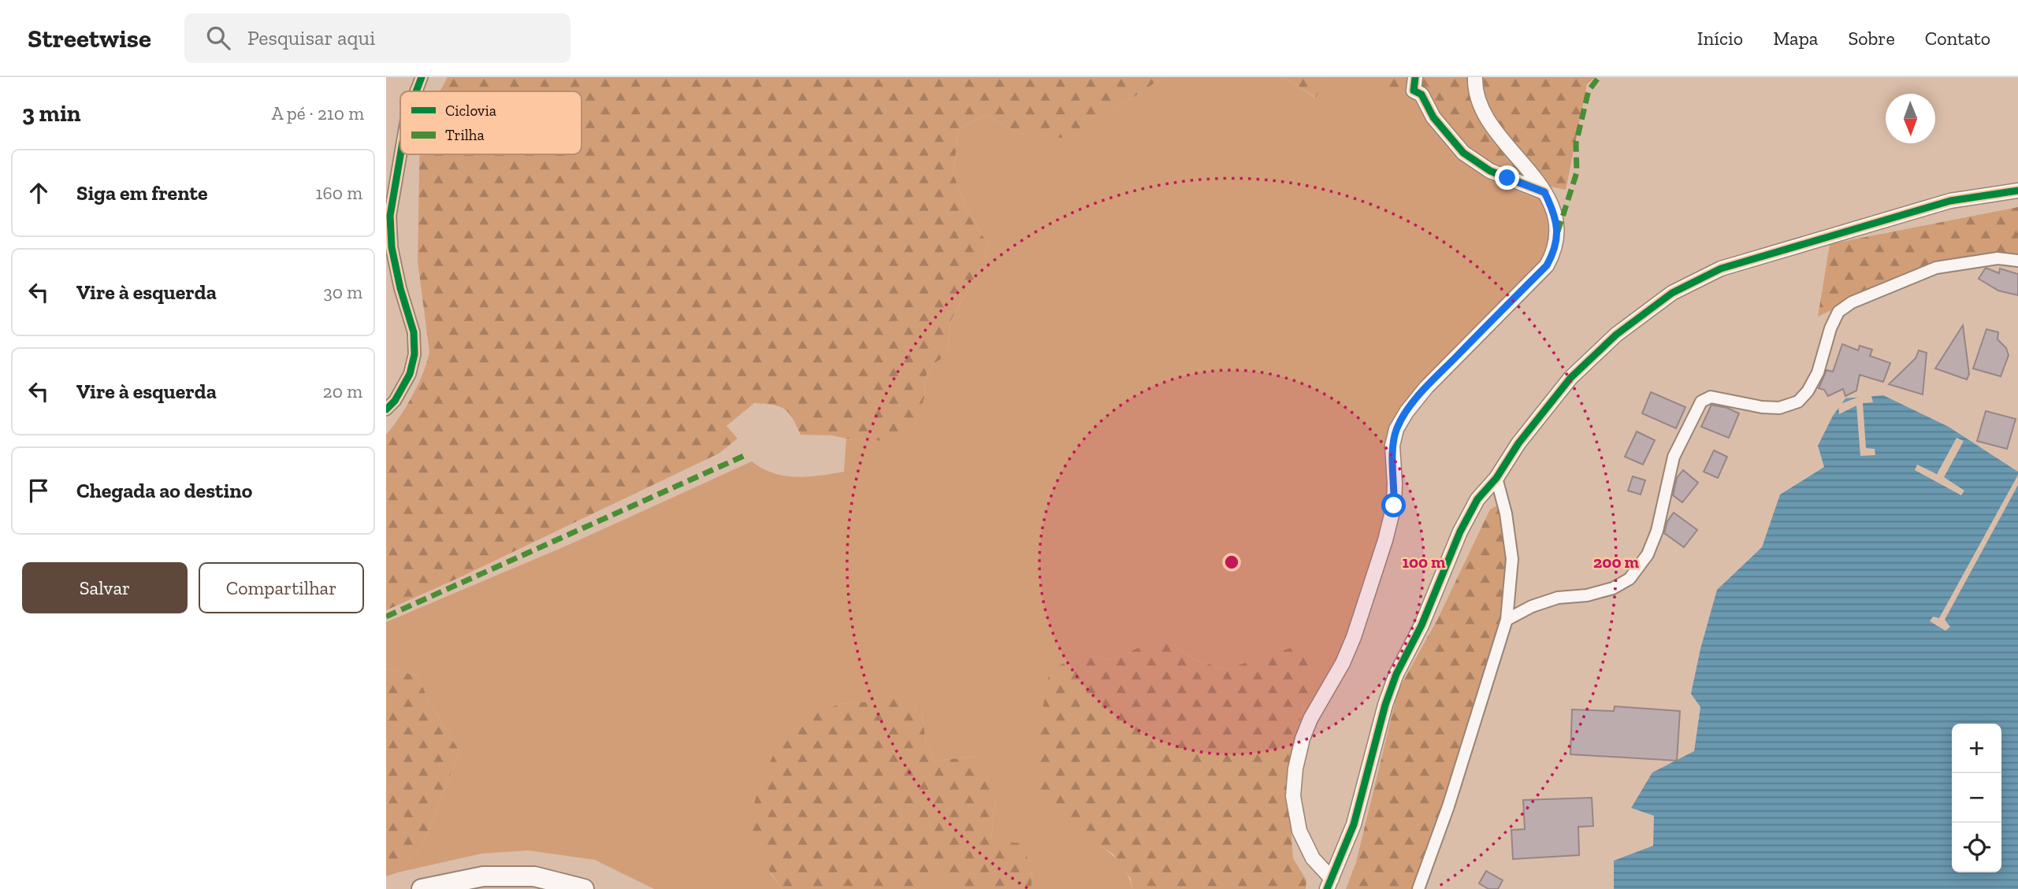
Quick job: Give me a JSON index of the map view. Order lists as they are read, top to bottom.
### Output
{
  "legend": ["Ciclovia", "Trilha"],
  "north": "bottom",
  "page": {
    "header": "Streetwise",
    "search": "Pesquisar aqui",
    "nav": [
      "Início",
      "Mapa",
      "Sobre",
      "Contato"
    ],
    "heading": ["3 min", "A pé · 210 m"],
    "list": [
      ["Siga em frente", "160 m"],
      ["Vire à esquerda", "30 m"],
      ["Vire à esquerda", "20 m"],
      "Chegada ao destino"
    ],
    "buttons": ["Salvar", "Compartilhar"],
    "map_buttons": ["+", "−"]
  },
  "rings": ["100 m", "200 m"]
}
